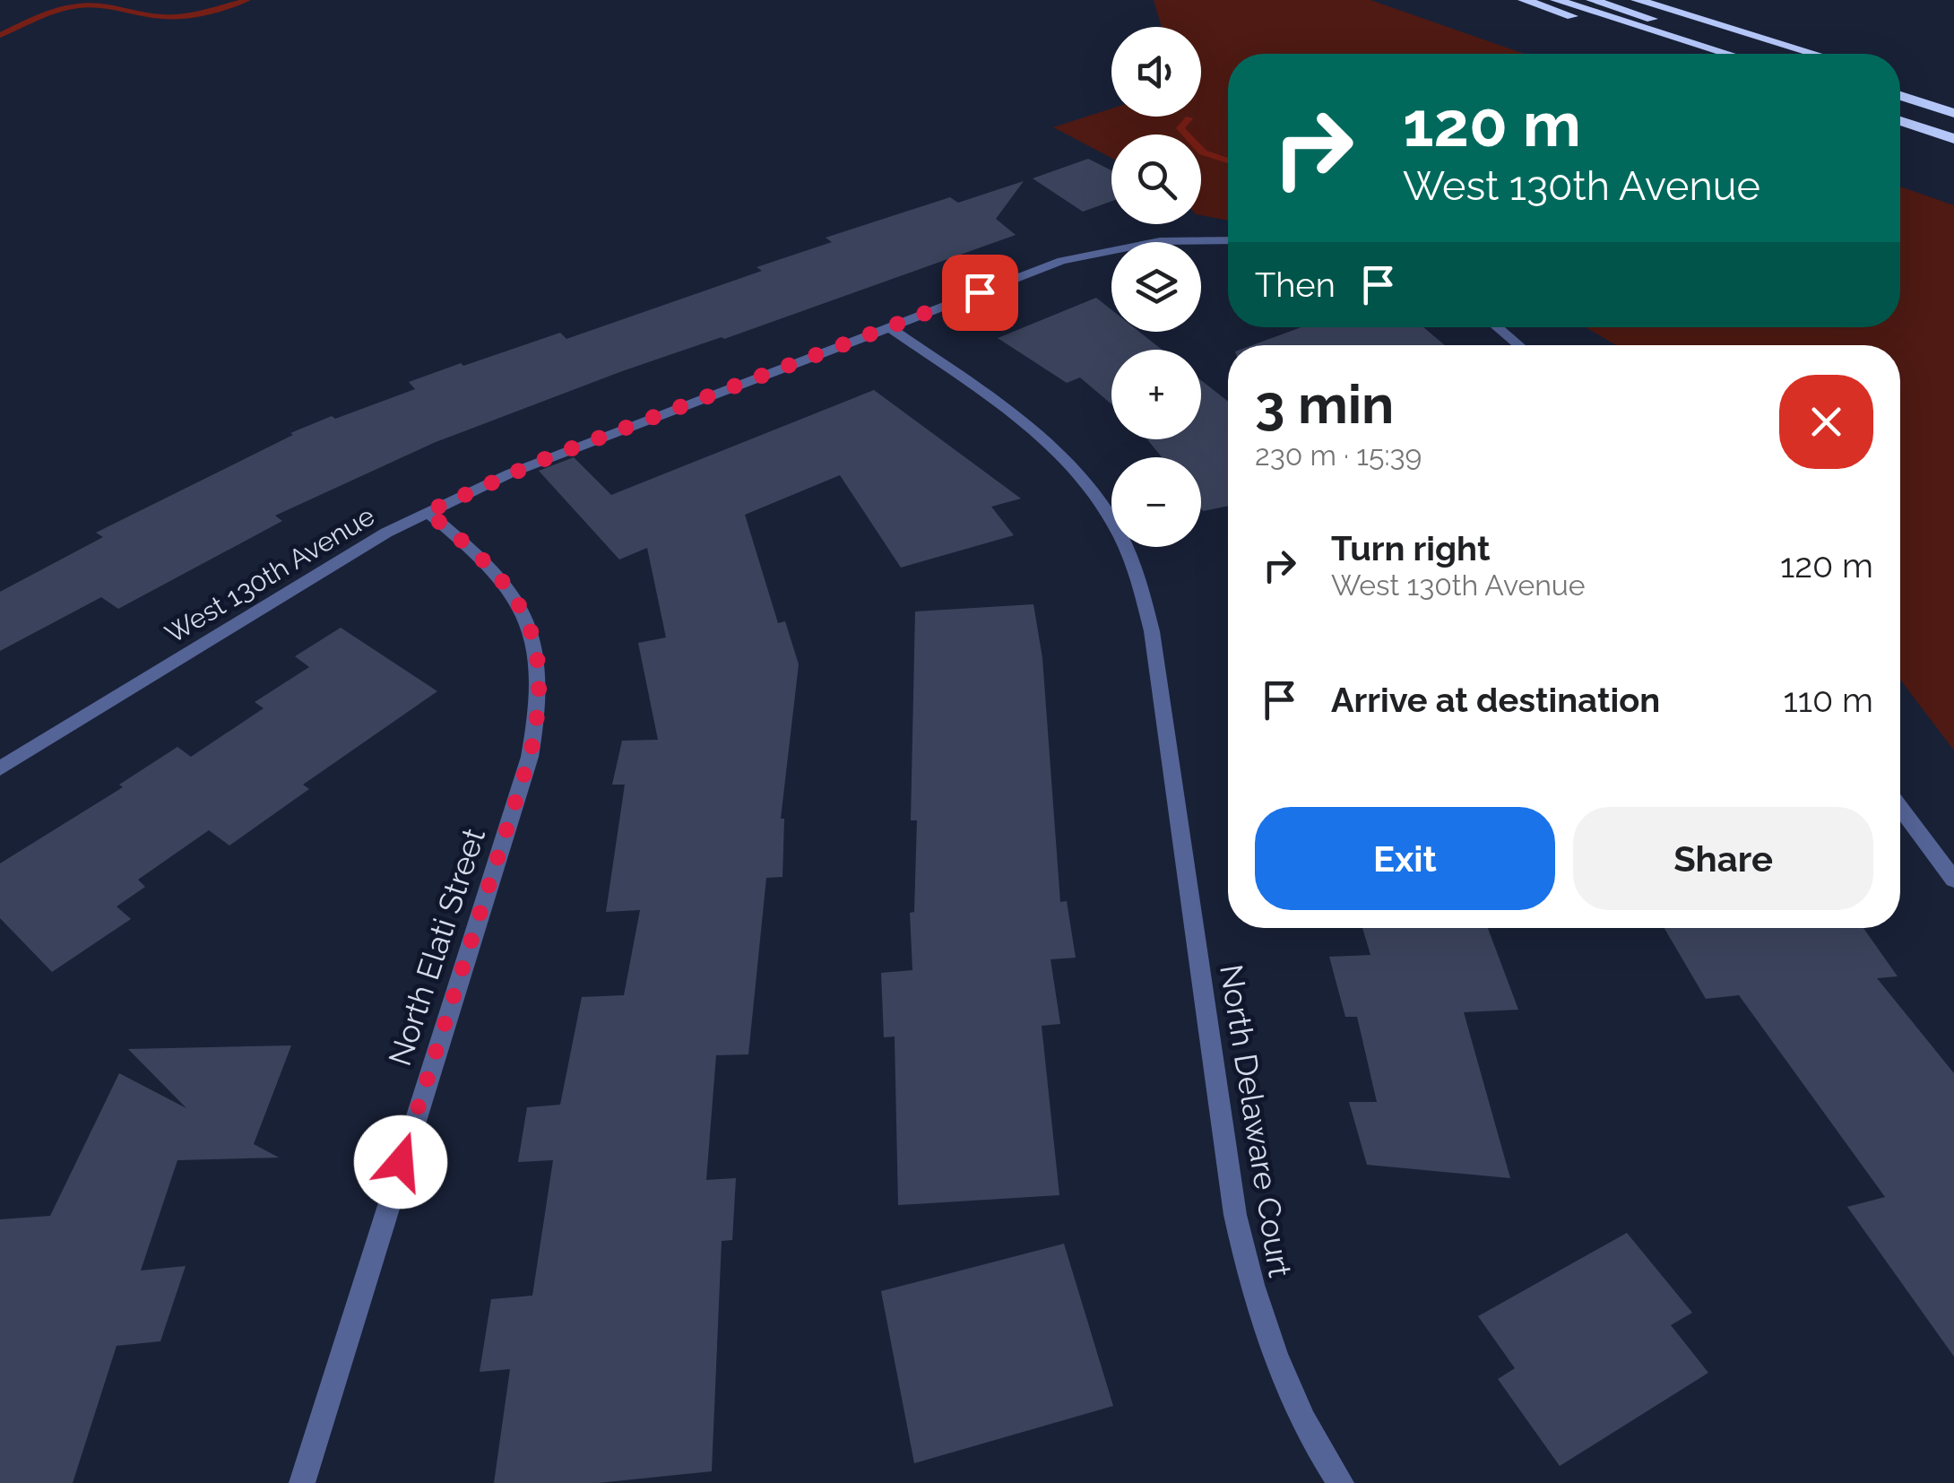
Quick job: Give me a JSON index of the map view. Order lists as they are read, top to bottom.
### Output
{
  "streets": {
    "street": ["West 130th Avenue", "North Elati Street", "North Delaware Court"]
  },
  "crossings": [
    ["West 130th Avenue", "North Elati Street"],
    ["West 130th Avenue", "North Delaware Court"]
  ],
  "page": {
    "map_buttons": ["+", "−"],
    "turn": ["120 m", "West 130th Avenue"],
    "then": "Then",
    "heading": ["3 min", "230 m · 15:39"],
    "list": [
      {
        "name": "Turn right",
        "note": "West 130th Avenue",
        "value": "120 m"
      },
      {
        "name": "Arrive at destination",
        "value": "110 m"
      }
    ],
    "buttons": ["Exit", "Share"]
  }
}
